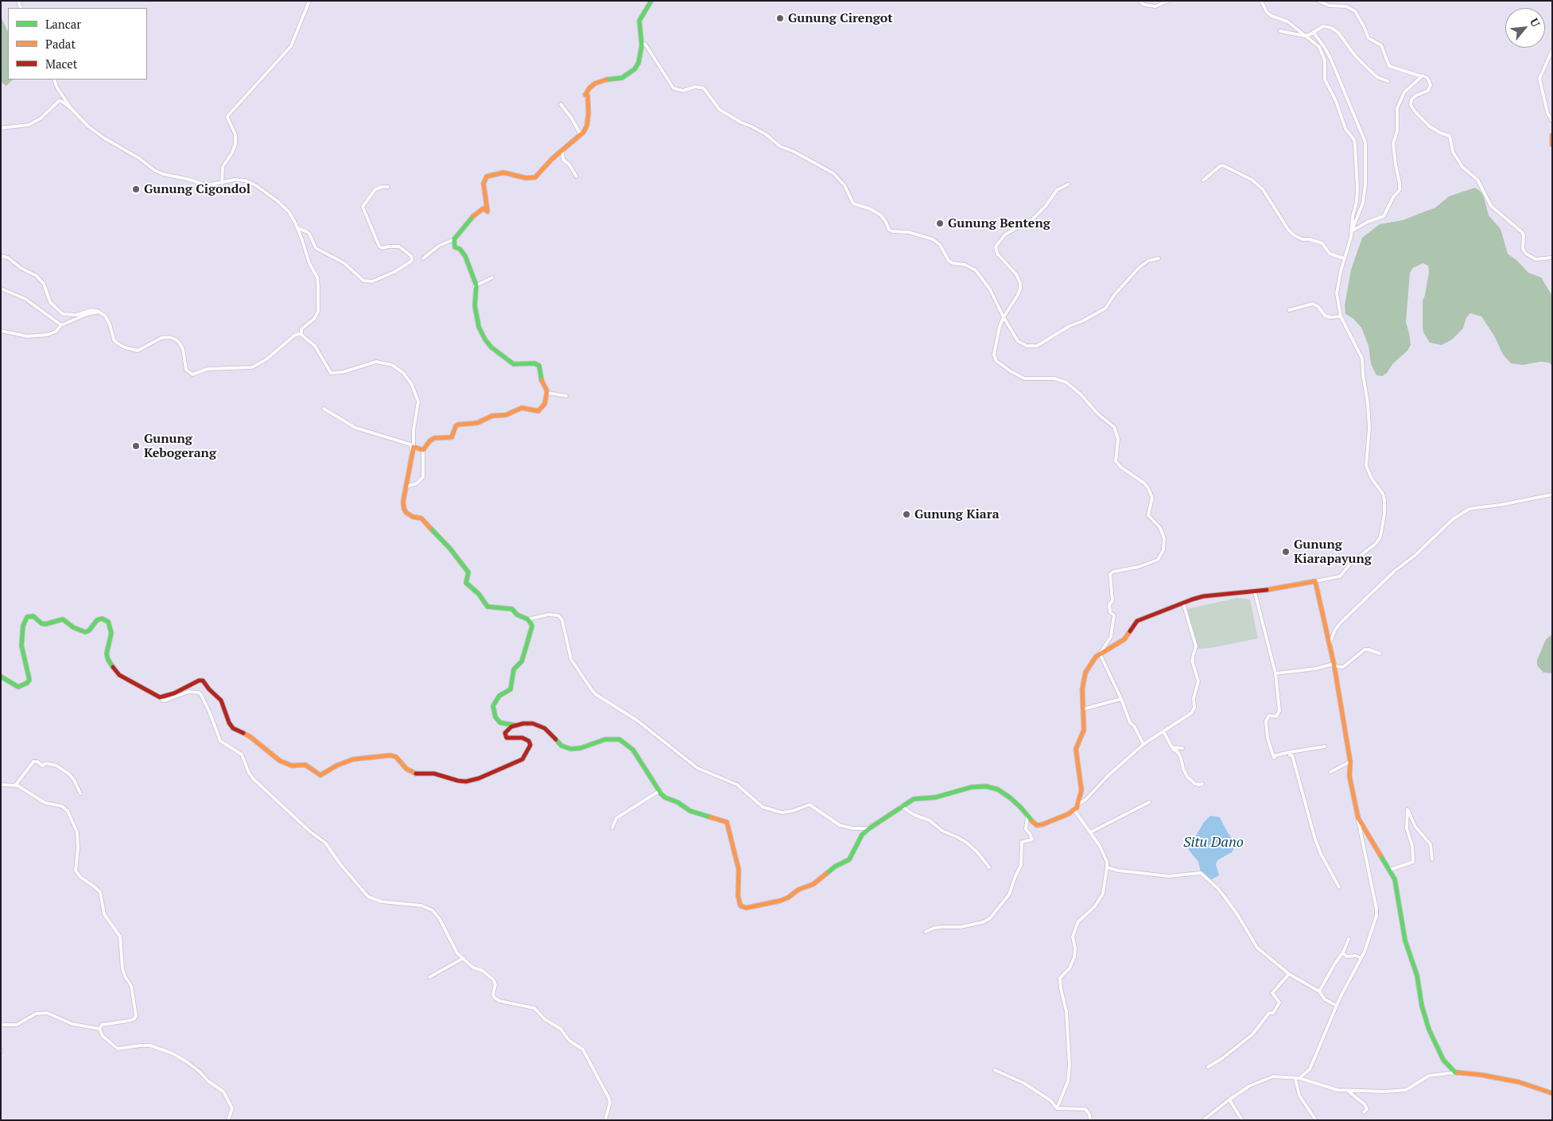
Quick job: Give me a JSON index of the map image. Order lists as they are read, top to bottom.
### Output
{
  "water": ["Situ Dano"],
  "places": [
    "Gunung Cirengot",
    "Gunung Cigondol",
    "Gunung Benteng",
    "Gunung Kebogerang",
    "Gunung Kiara",
    "Gunung Kiarapayung"
  ],
  "legend": ["Lancar", "Padat", "Macet"],
  "north": "top right"
}
